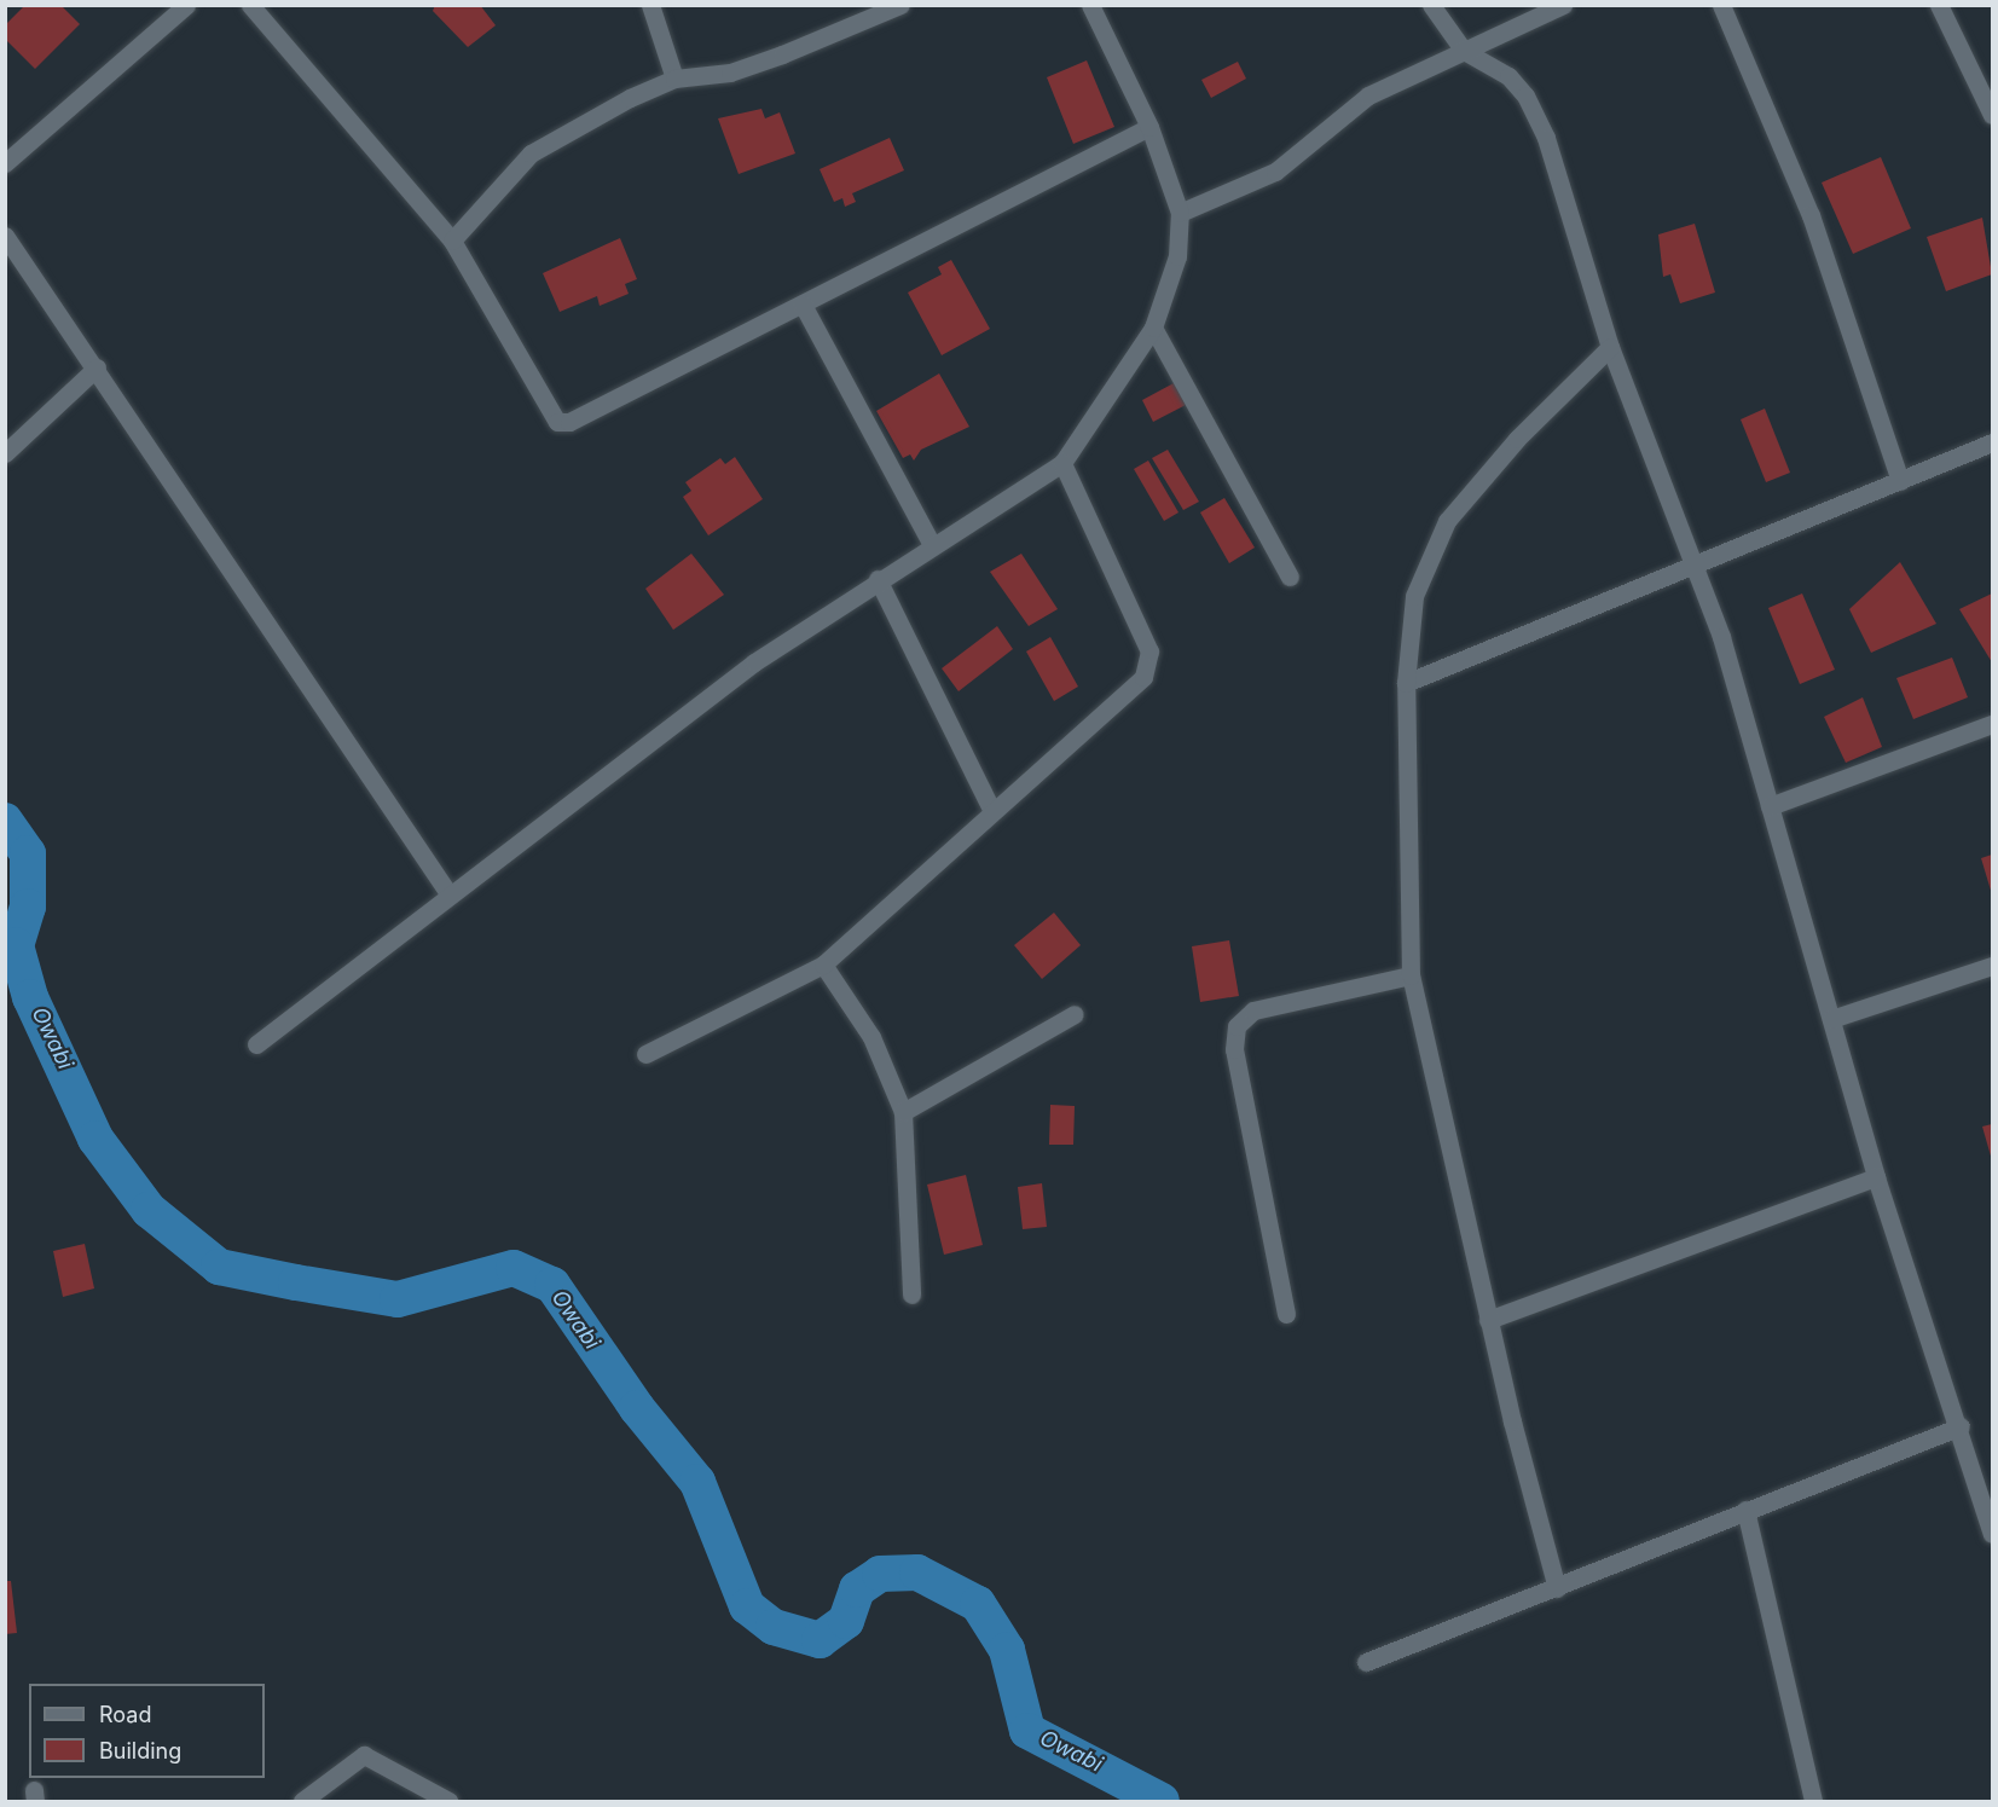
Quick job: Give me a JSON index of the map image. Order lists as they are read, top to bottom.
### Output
{
  "water": ["Owabi"],
  "legend": ["Road", "Building"]
}
